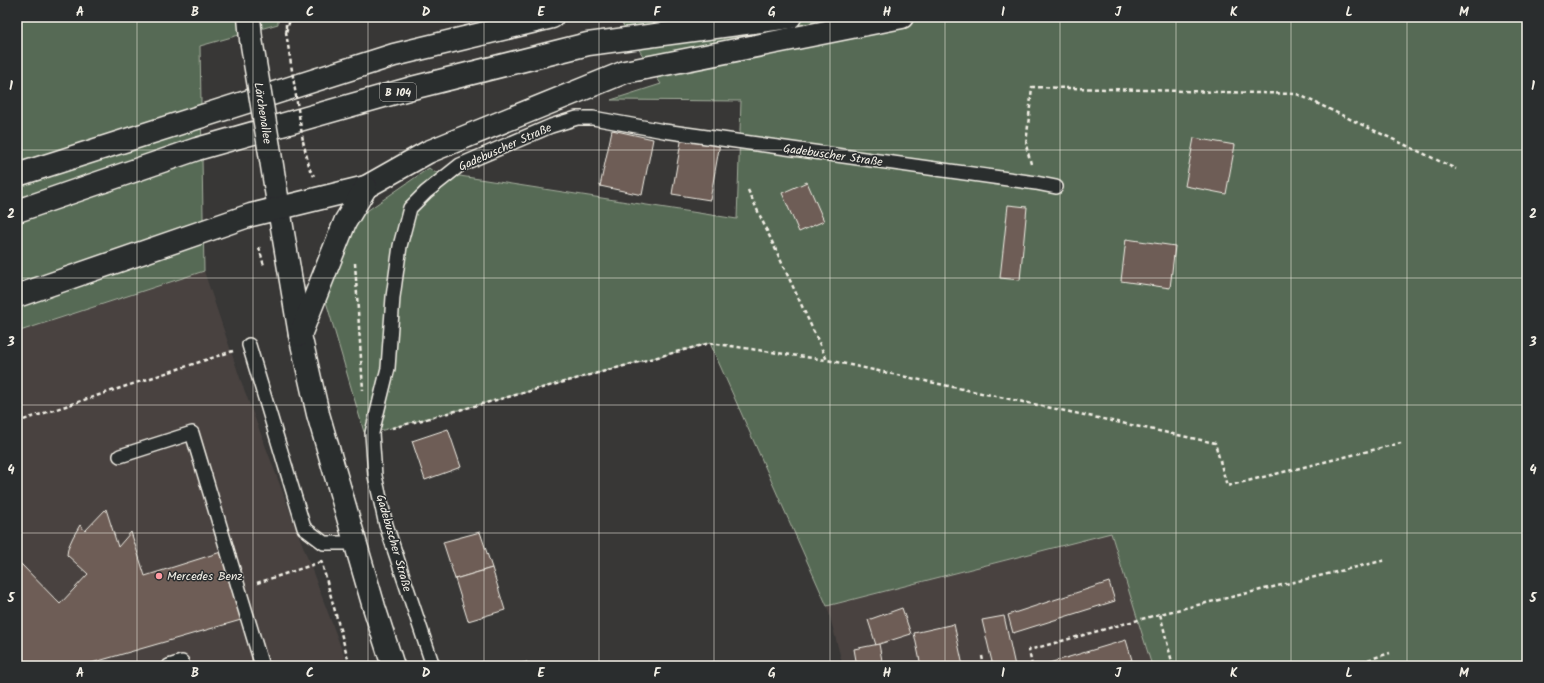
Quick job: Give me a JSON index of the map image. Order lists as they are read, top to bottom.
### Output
{
  "streets": {
    "main road": ["B 104", "Lärchenallee"],
    "lane": ["Gadebuscher Straße"]
  },
  "places": ["Mercedes Benz"],
  "grid": {
    "columns": [
      "A",
      "B",
      "C",
      "D",
      "E",
      "F",
      "G",
      "H",
      "I",
      "J",
      "K",
      "L",
      "M"
    ],
    "rows": [
      "1",
      "2",
      "3",
      "4",
      "5"
    ]
  }
}
